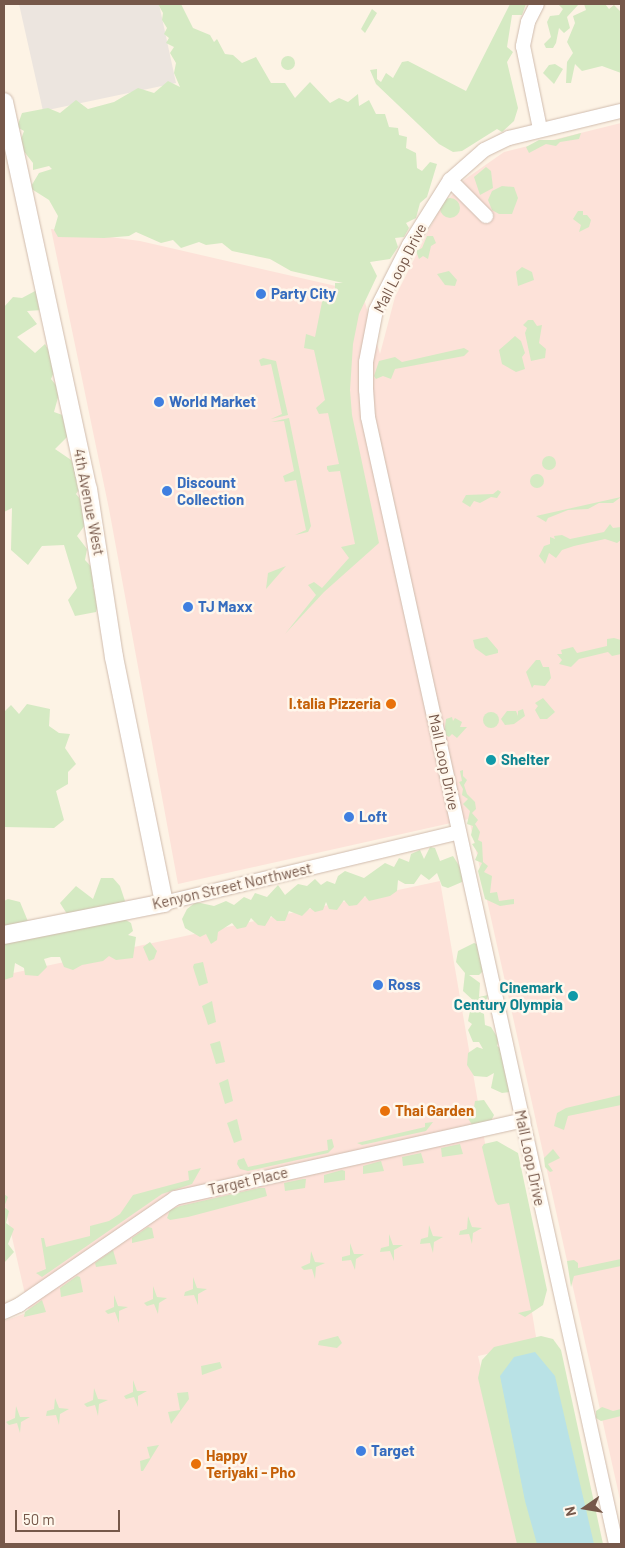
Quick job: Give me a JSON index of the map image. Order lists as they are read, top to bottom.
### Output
{
  "streets": {
    "street": [
      "Mall Loop Drive",
      "4th Avenue West",
      "Kenyon Street Northwest",
      "Target Place"
    ]
  },
  "crossings": [
    ["Mall Loop Drive", "Kenyon Street Northwest"],
    ["Mall Loop Drive", "Target Place"],
    ["4th Avenue West", "Kenyon Street Northwest"]
  ],
  "places": [
    "Party City",
    "World Market",
    "Discount Collection",
    "TJ Maxx",
    "I.talia Pizzeria",
    "Shelter",
    "Loft",
    "Ross",
    "Cinemark Century Olympia",
    "Thai Garden",
    "Target",
    "Happy Teriyaki - Pho"
  ],
  "scale_bar": "50 m",
  "north": "left"
}
